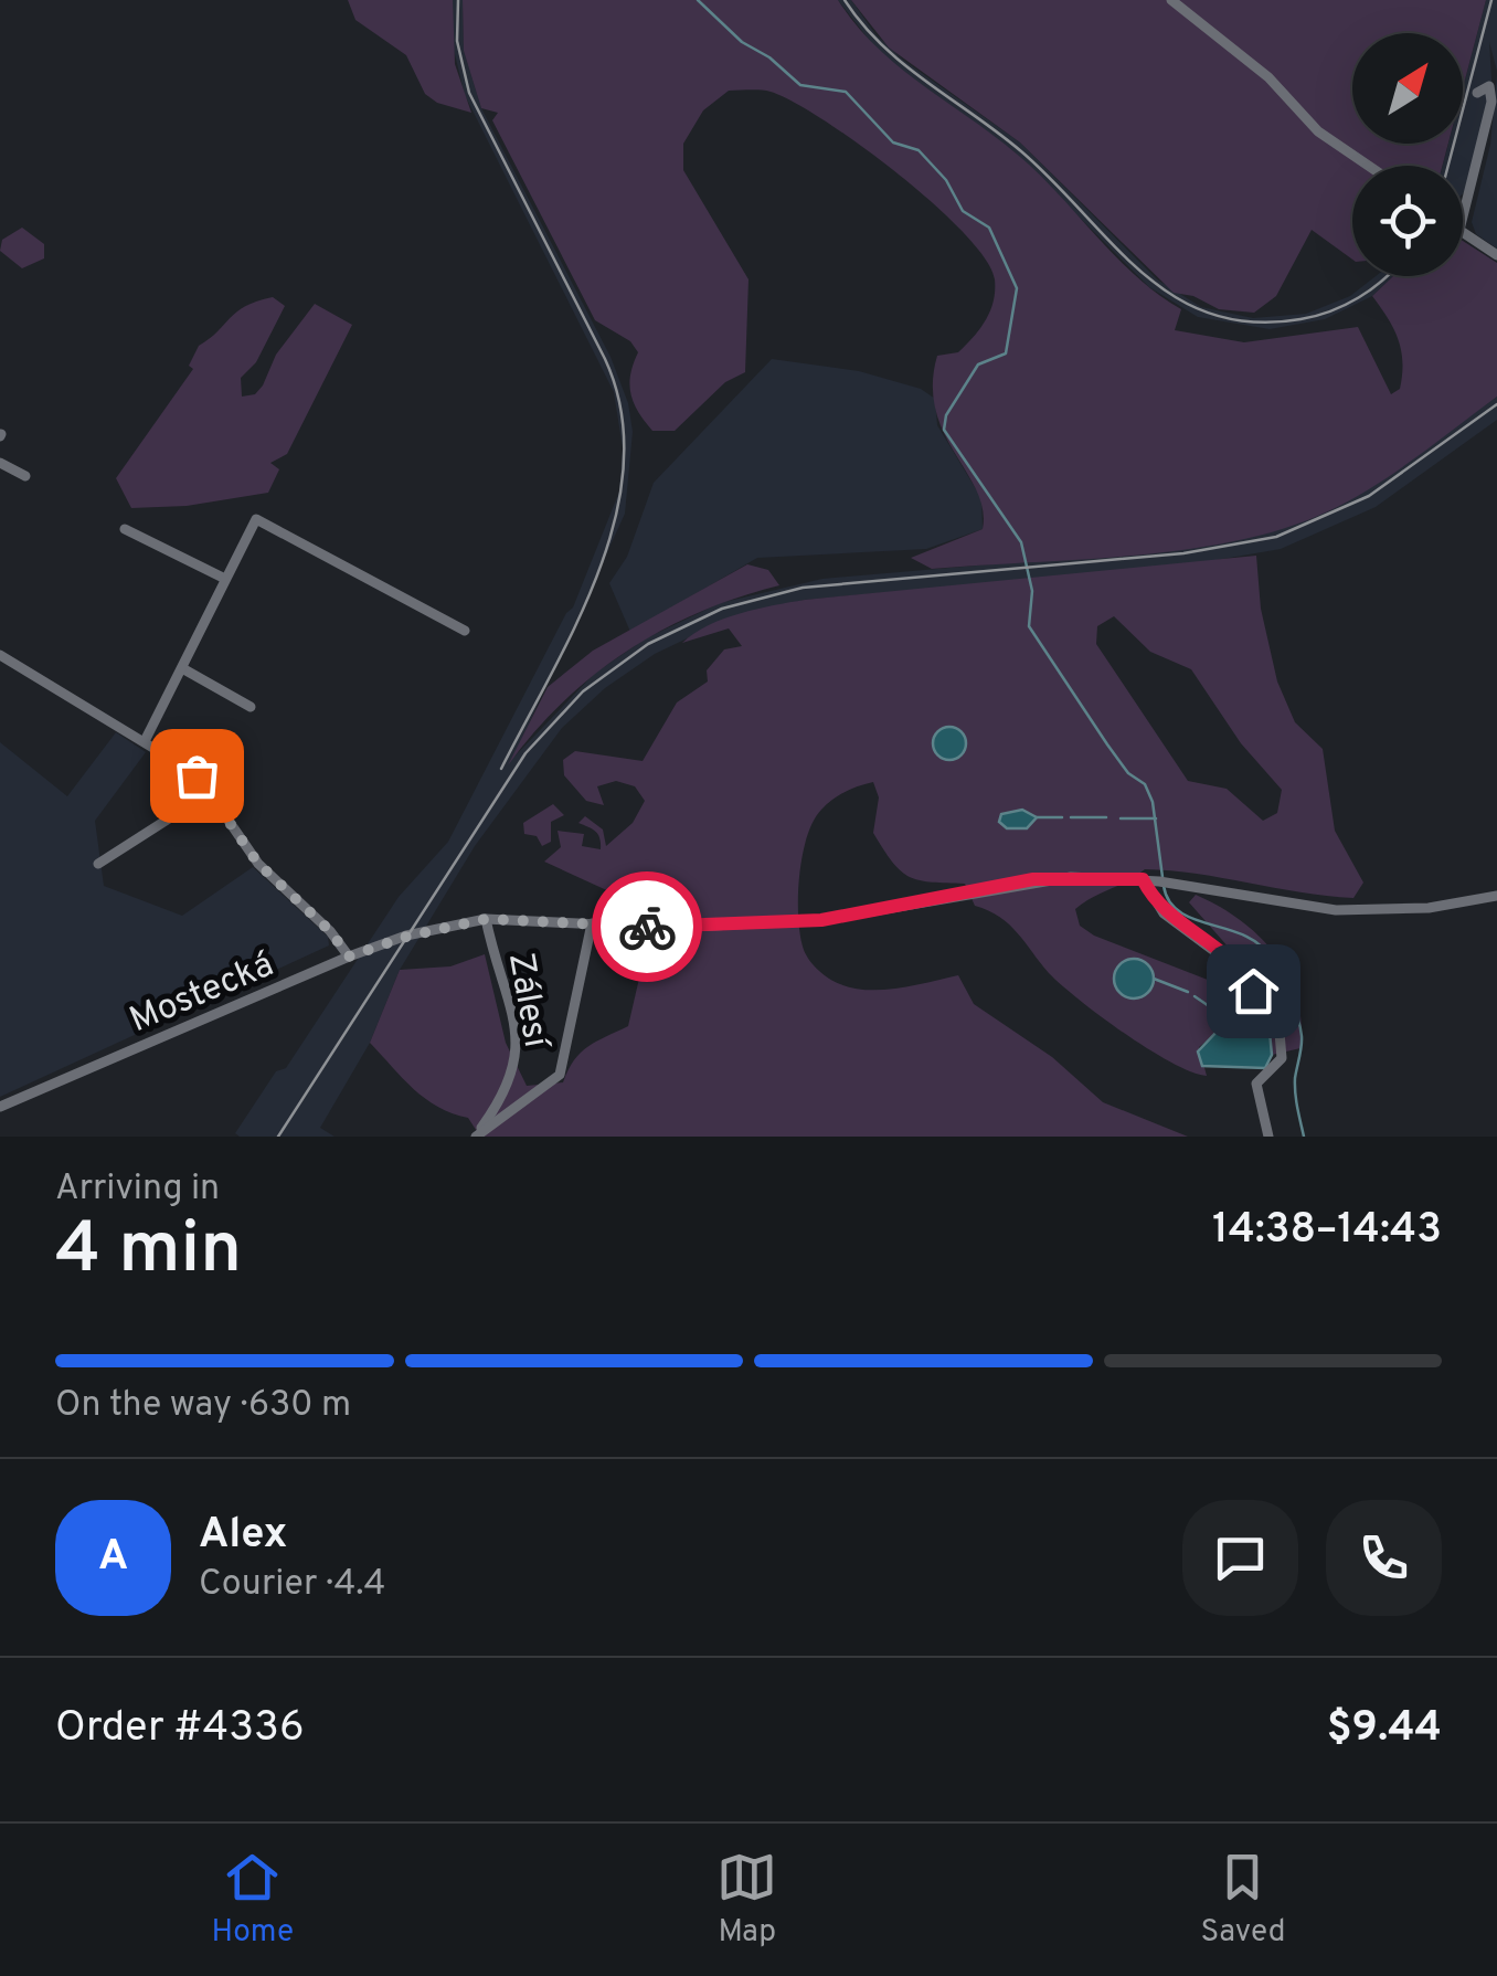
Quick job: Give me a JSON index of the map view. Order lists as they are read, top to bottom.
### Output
{
  "streets": {
    "street": ["Mostecká", "Zálesí"]
  },
  "crossings": [
    ["Mostecká", "Zálesí"]
  ],
  "north": "top right",
  "page": {
    "heading": ["4 min", "Arriving in", "14:38–14:43"],
    "panel": [
      "Alex",
      "Courier · 4.4",
      "Order #4336",
      "$9.44"
    ],
    "bar": "On the way · 630 m",
    "round": "A",
    "tabs": ["Home", "Map", "Saved"]
  }
}
